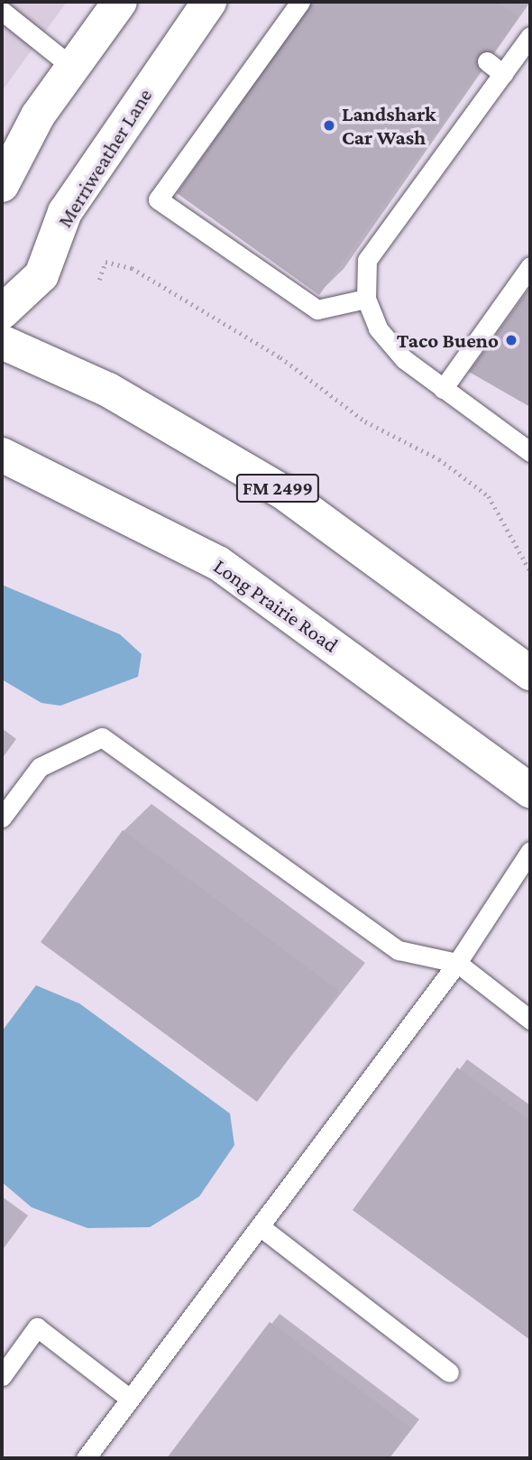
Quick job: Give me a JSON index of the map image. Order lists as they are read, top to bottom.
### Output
{
  "streets": {
    "main road": ["Merriweather Lane", "FM 2499", "Long Prairie Road"]
  },
  "places": ["Landshark Car Wash", "Taco Bueno"]
}
